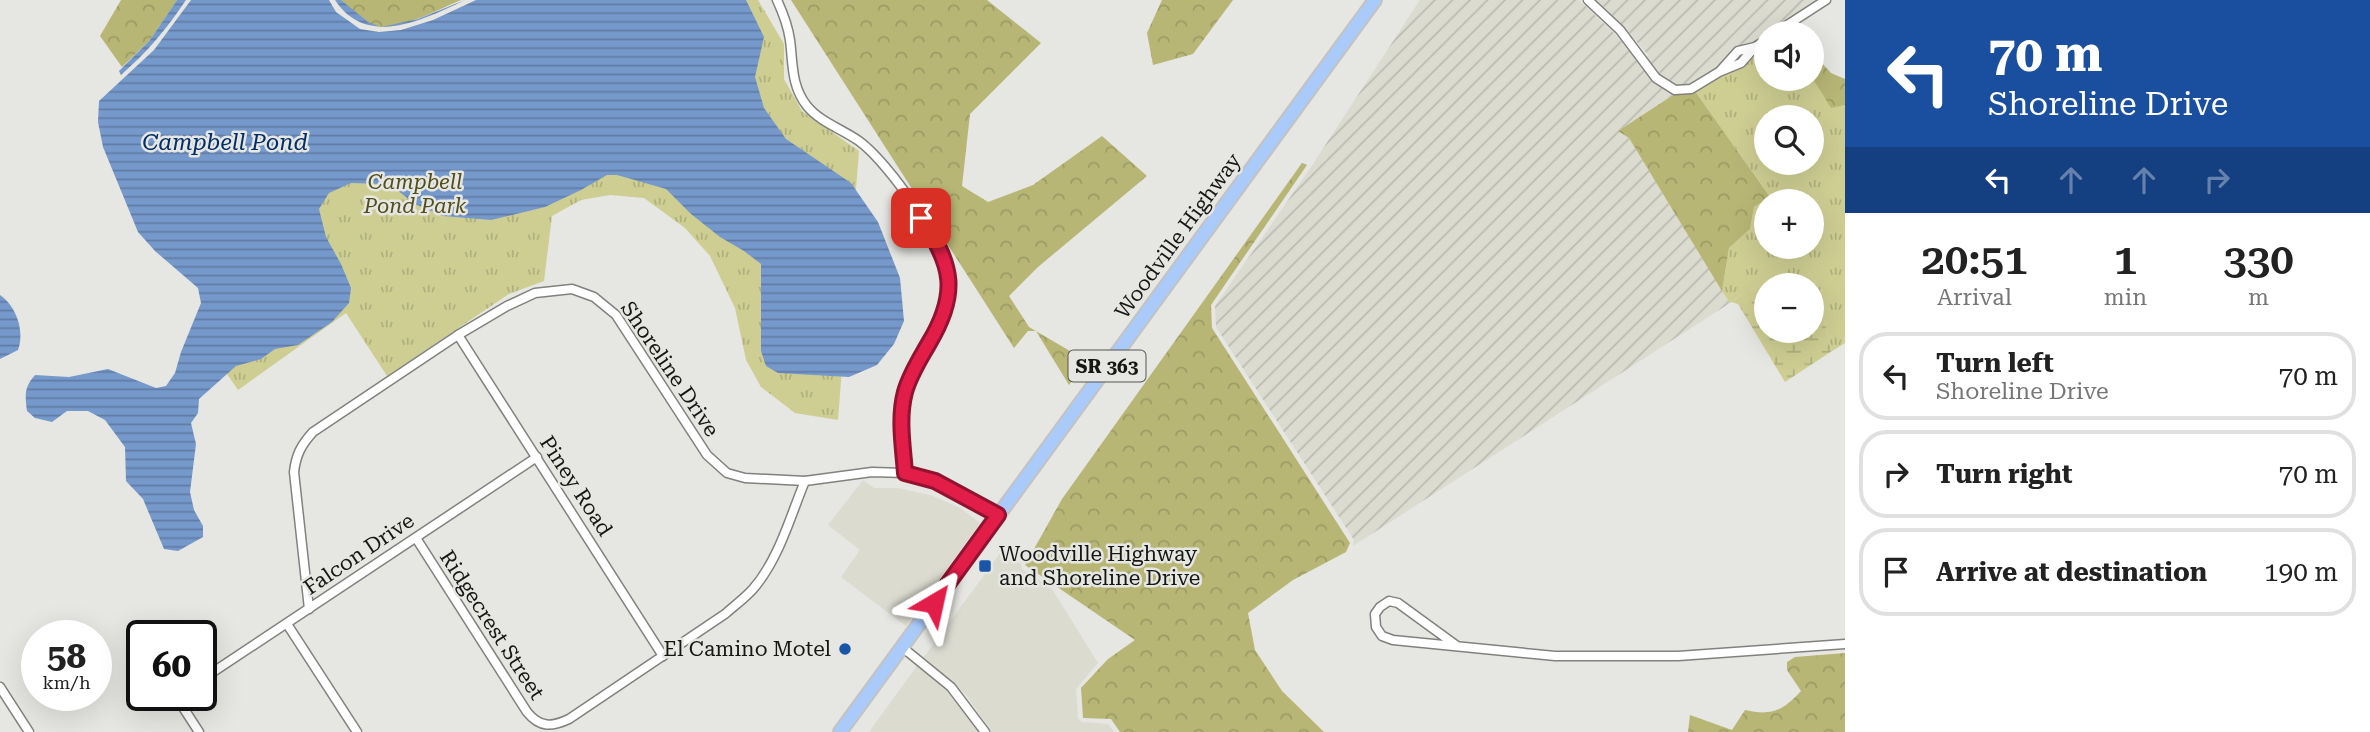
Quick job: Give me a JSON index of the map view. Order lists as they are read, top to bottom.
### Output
{
  "streets": {
    "main road": ["Woodville Highway", "SR 363"],
    "street": [
      "Shoreline Drive",
      "Piney Road",
      "Falcon Drive",
      "Ridgecrest Street"
    ]
  },
  "crossings": [
    ["Woodville Highway", "Shoreline Drive"],
    ["Shoreline Drive", "Piney Road"],
    ["Shoreline Drive", "Falcon Drive"],
    ["Piney Road", "Falcon Drive"],
    ["Piney Road", "Ridgecrest Street"],
    ["Falcon Drive", "Ridgecrest Street"]
  ],
  "water": ["Campbell Pond"],
  "parks": ["Campbell Pond Park"],
  "places": {
    "transit": ["Woodville Highway and Shoreline Drive"],
    "other": ["El Camino Motel"]
  },
  "page": {
    "turn": ["70 m", "Shoreline Drive"],
    "map_buttons": ["+", "−"],
    "eta": [
      "20:51",
      "Arrival",
      "1",
      "min",
      "330",
      "m"
    ],
    "list": [
      {
        "name": "Turn left",
        "note": "Shoreline Drive",
        "value": "70 m"
      },
      {
        "name": "Turn right",
        "value": "70 m"
      },
      {
        "name": "Arrive at destination",
        "value": "190 m"
      }
    ],
    "speed": "58 km/h",
    "limit": "60"
  }
}
